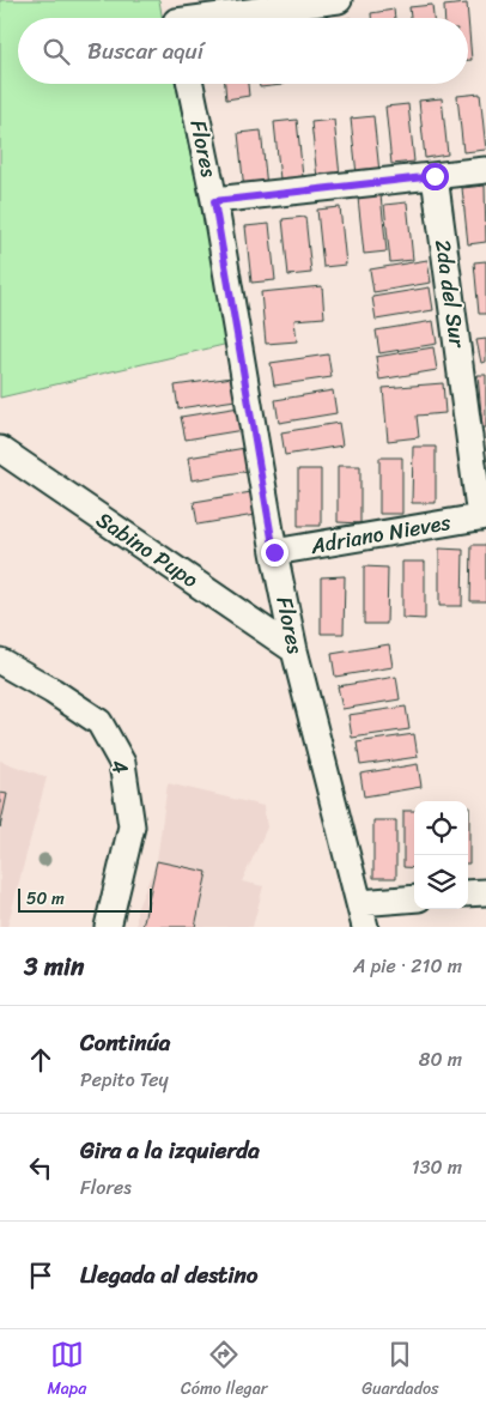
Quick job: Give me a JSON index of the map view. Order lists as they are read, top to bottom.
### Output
{
  "streets": {
    "street": [
      "Flores",
      "2da del Sur",
      "Adriano Nieves",
      "Sabino Pupo",
      "4"
    ]
  },
  "crossings": [
    ["Flores", "Adriano Nieves"],
    ["Flores", "Sabino Pupo"],
    ["2da del Sur", "Adriano Nieves"]
  ],
  "scale_bar": "50 m",
  "page": {
    "search": "Buscar aquí",
    "scale": "50 m",
    "heading": ["3 min", "A pie · 210 m"],
    "list": [
      ["Continúa", "Pepito Tey", "80 m"],
      ["Gira a la izquierda", "Flores", "130 m"],
      "Llegada al destino"
    ],
    "nav": ["Mapa", "Cómo llegar", "Guardados"]
  }
}
